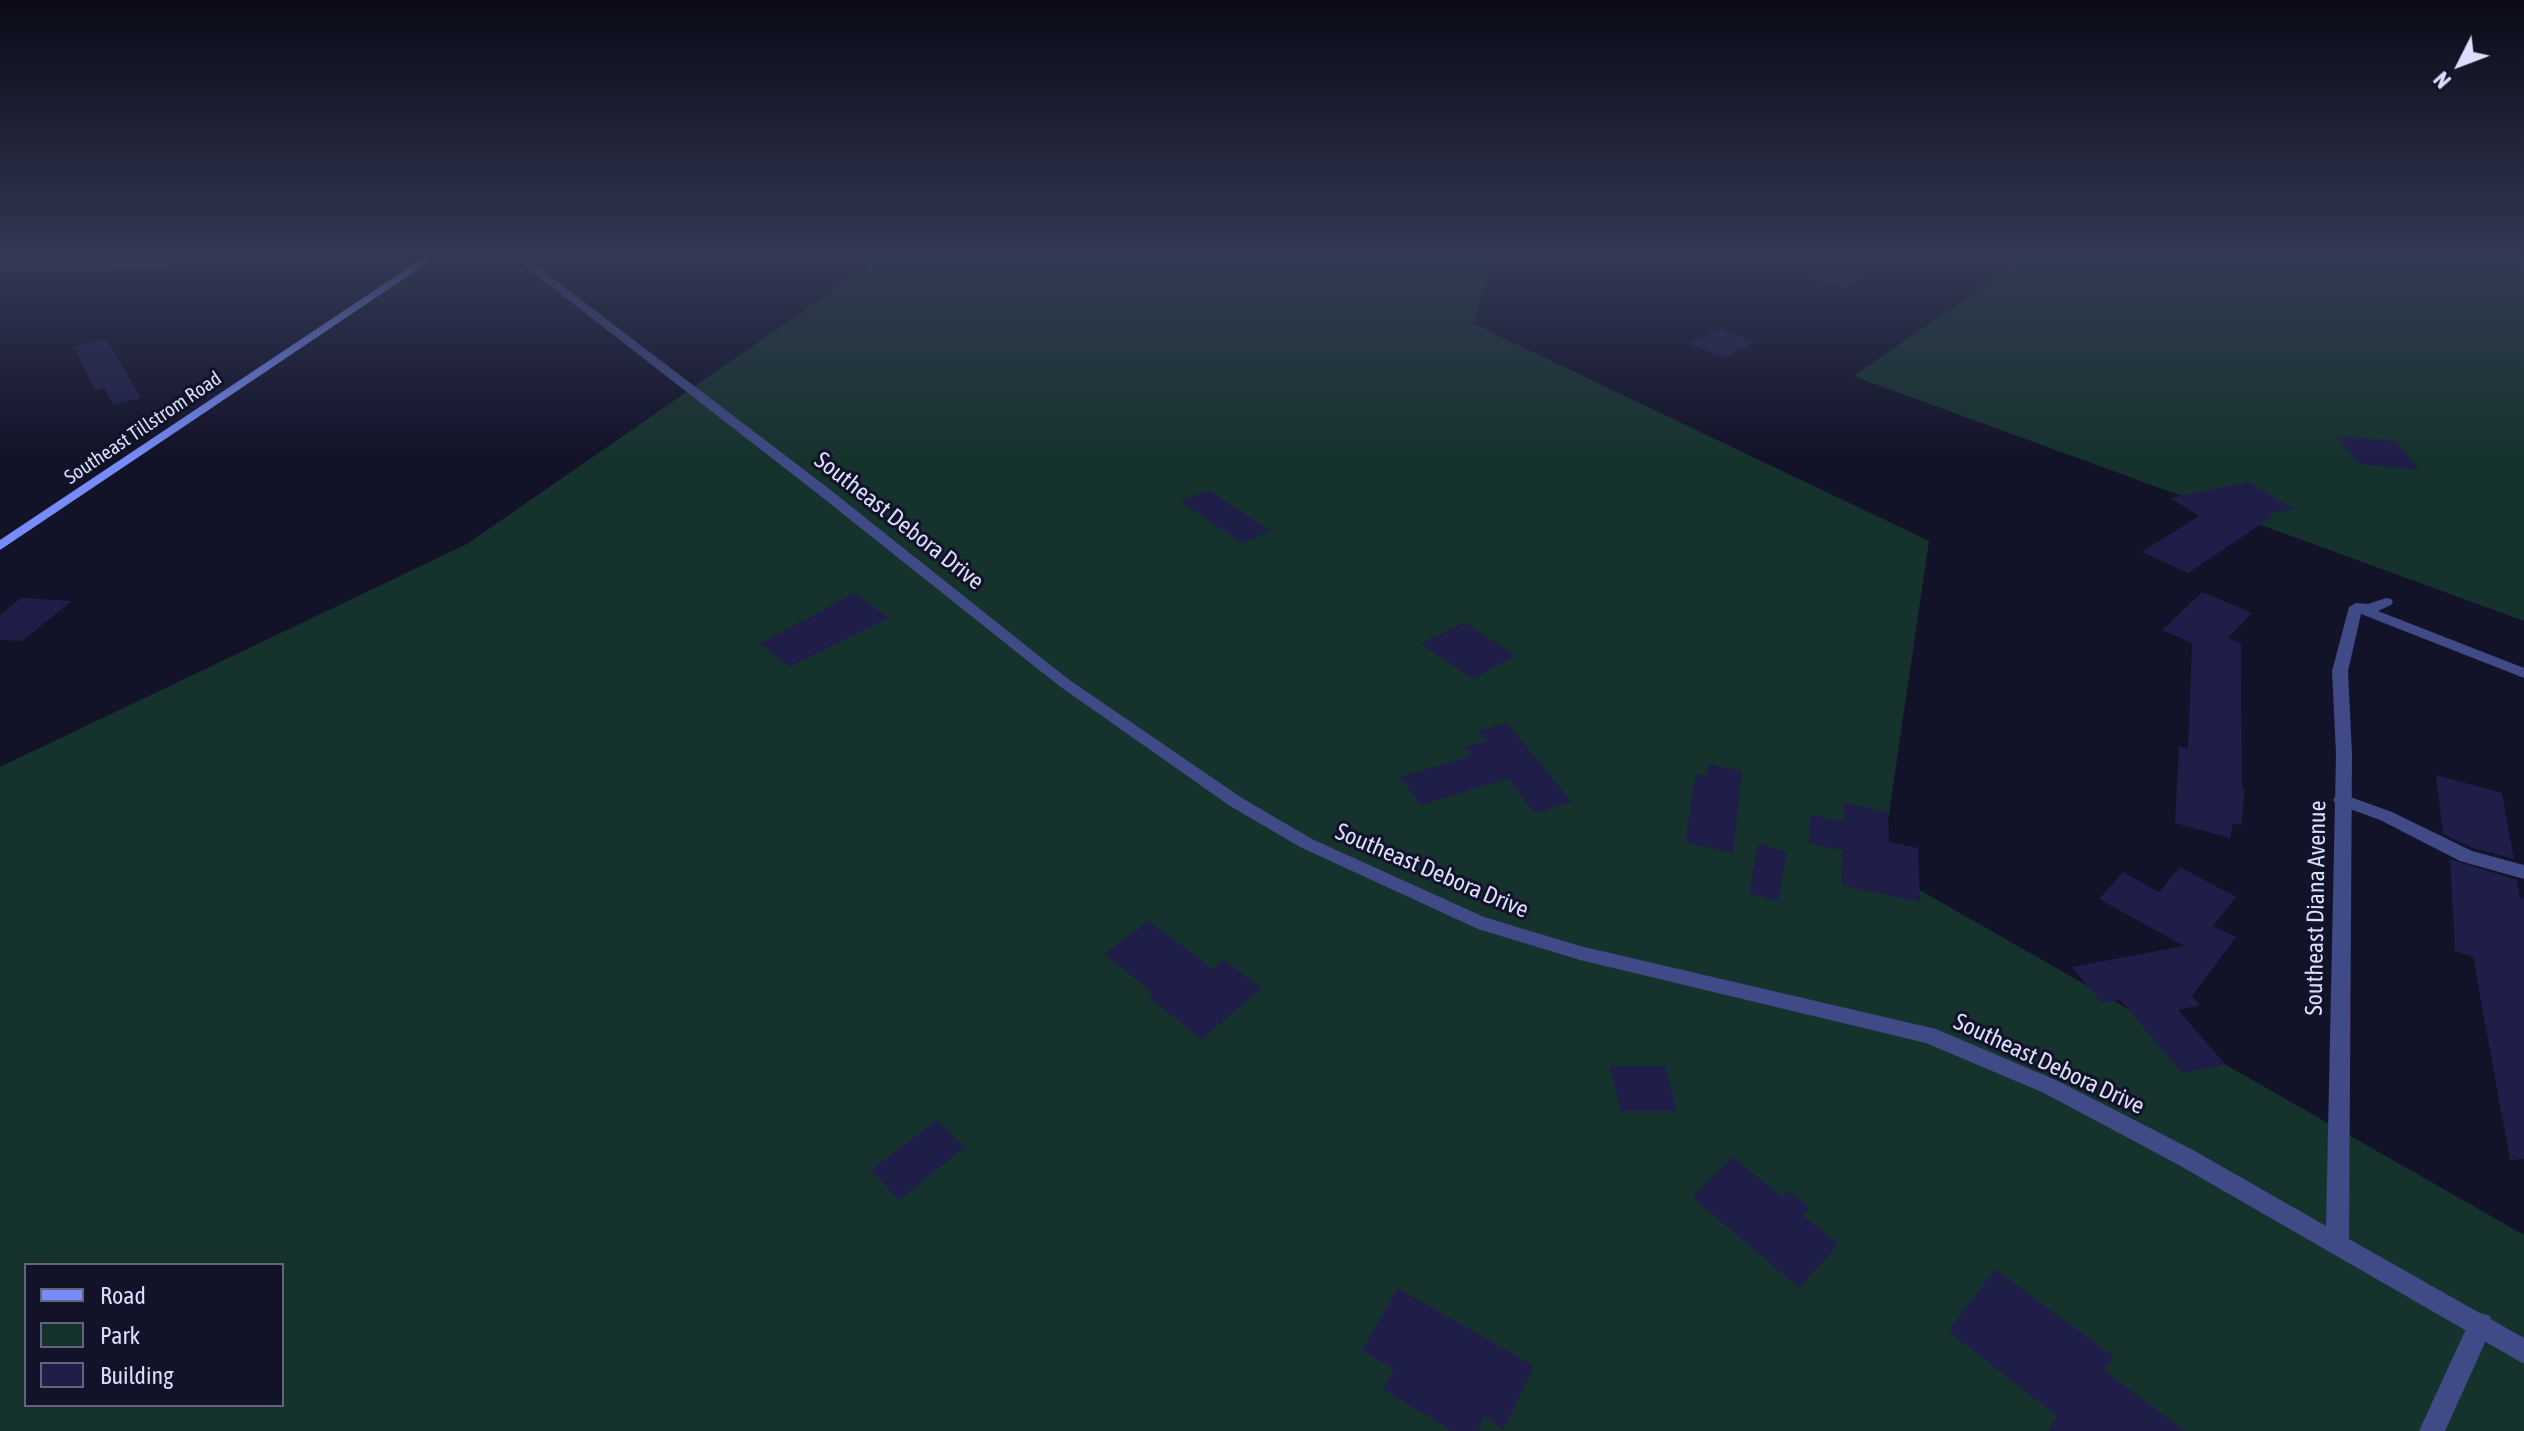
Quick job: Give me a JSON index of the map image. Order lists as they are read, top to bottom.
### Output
{
  "streets": {
    "main road": ["Southeast Tillstrom Road"],
    "street": ["Southeast Debora Drive", "Southeast Diana Avenue"]
  },
  "crossings": [
    ["Southeast Debora Drive", "Southeast Diana Avenue"]
  ],
  "legend": ["Road", "Park", "Building"],
  "north": "bottom left"
}
